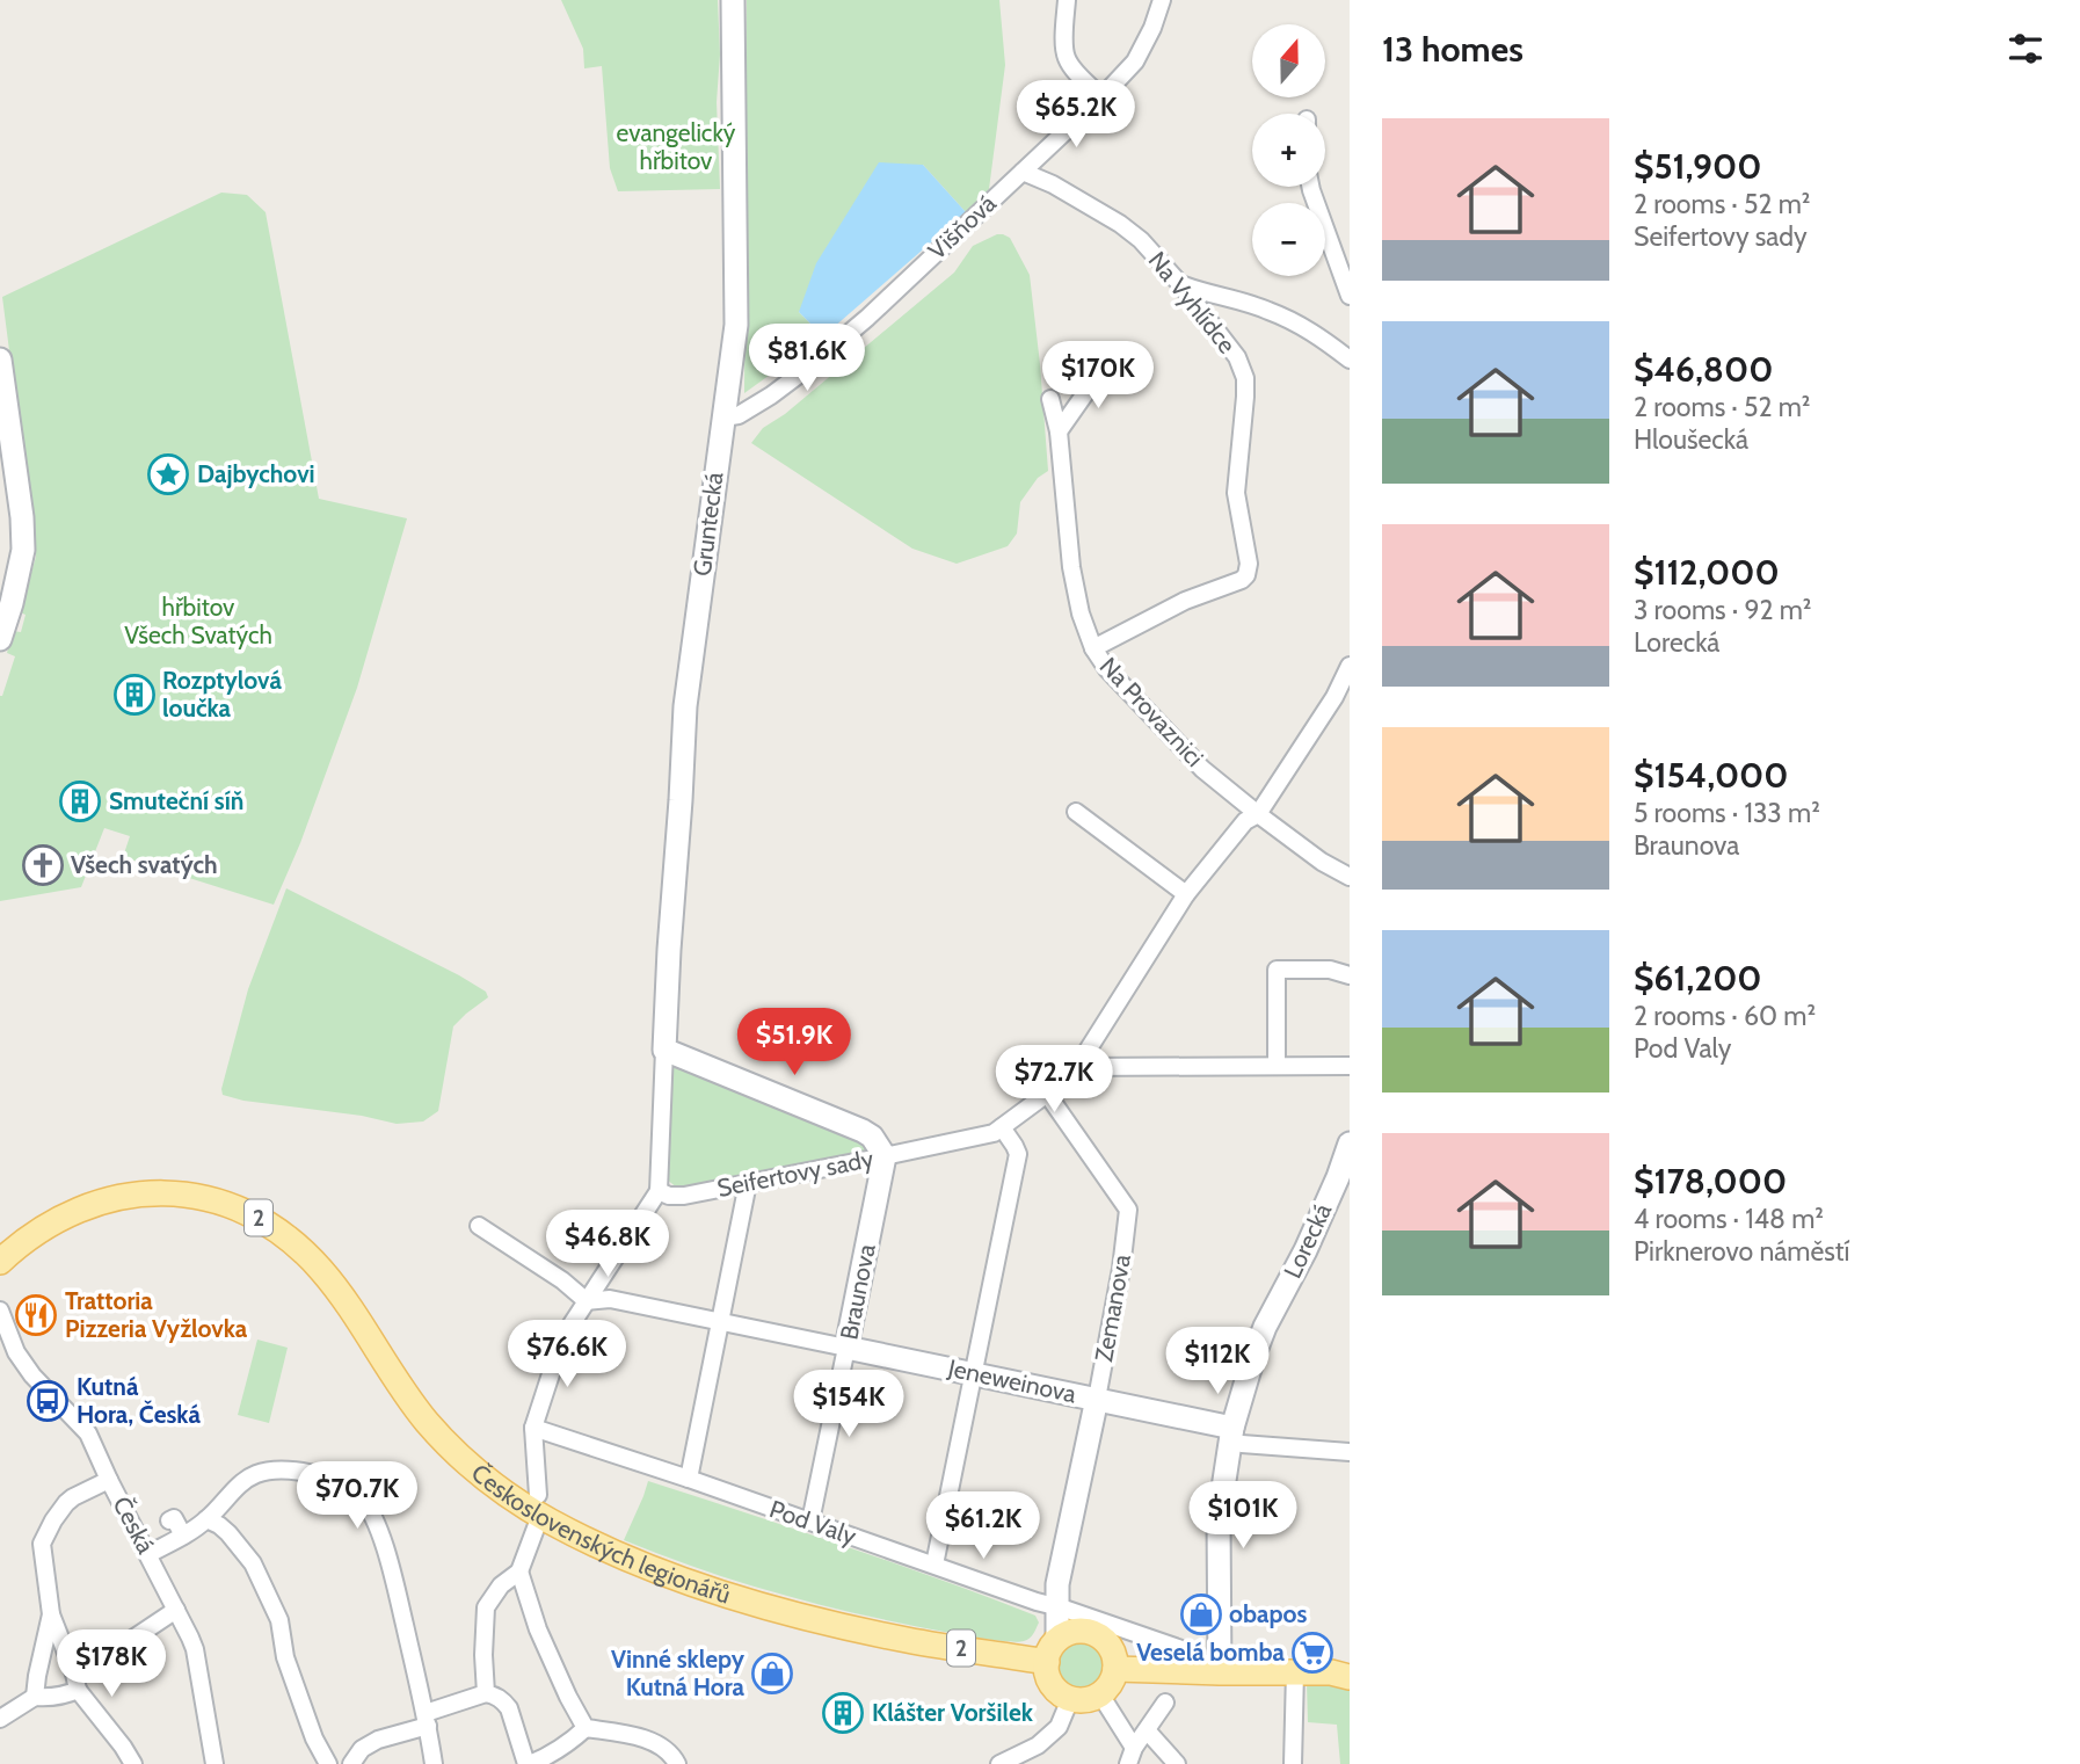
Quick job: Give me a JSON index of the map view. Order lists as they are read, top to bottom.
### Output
{
  "streets": {
    "main road": ["2", "Československých legionářů"],
    "street": [
      "Višňová",
      "Na Vyhlídce",
      "Gruntecká",
      "Na Provaznici",
      "Seifertovy sady",
      "Lorecká",
      "Braunova",
      "Zemanova",
      "Jeneweinova",
      "Pod Valy",
      "Česká"
    ]
  },
  "crossings": [
    ["Višňová", "Na Vyhlídce"],
    ["Višňová", "Gruntecká"],
    ["Na Vyhlídce", "Na Provaznici"],
    ["Gruntecká", "Seifertovy sady"],
    ["Seifertovy sady", "Braunova"],
    ["Lorecká", "Jeneweinova"],
    ["Braunova", "Jeneweinova"],
    ["Braunova", "Pod Valy"],
    ["Zemanova", "Jeneweinova"],
    ["Zemanova", "Pod Valy"],
    ["Zemanova", "Československých legionářů"]
  ],
  "parks": ["evangelický hřbitov", "hřbitov Všech Svatých"],
  "places": {
    "place": ["Dajbychovi"],
    "building": ["Rozptylová loučka", "Smuteční síň", "Klášter Voršilek"],
    "church": ["Všech svatých"],
    "restaurant": ["Trattoria Pizzeria Vyžlovka"],
    "bus stop": ["Kutná Hora, Česká"],
    "shop": ["obapos", "Vinné sklepy Kutná Hora"],
    "supermarket": ["Veselá bomba"]
  },
  "north": "top",
  "page": {
    "heading": "13 homes",
    "map_buttons": ["+", "−"],
    "price": [
      "$65.2K",
      "$81.6K",
      "$170K",
      "$51.9K",
      "$72.7K",
      "$46.8K",
      "$76.6K",
      "$112K",
      "$154K",
      "$70.7K",
      "$101K",
      "$61.2K",
      "$178K"
    ],
    "list": [
      {
        "name": "$51,900",
        "note": "2 rooms · 52 m² · Seifertovy sady"
      },
      {
        "name": "$46,800",
        "note": "2 rooms · 52 m² · Hloušecká"
      },
      {
        "name": "$112,000",
        "note": "3 rooms · 92 m² · Lorecká"
      },
      {
        "name": "$154,000",
        "note": "5 rooms · 133 m² · Braunova"
      },
      {
        "name": "$61,200",
        "note": "2 rooms · 60 m² · Pod Valy"
      },
      {
        "name": "$178,000",
        "note": "4 rooms · 148 m² · Pirknerovo náměstí"
      }
    ]
  }
}
